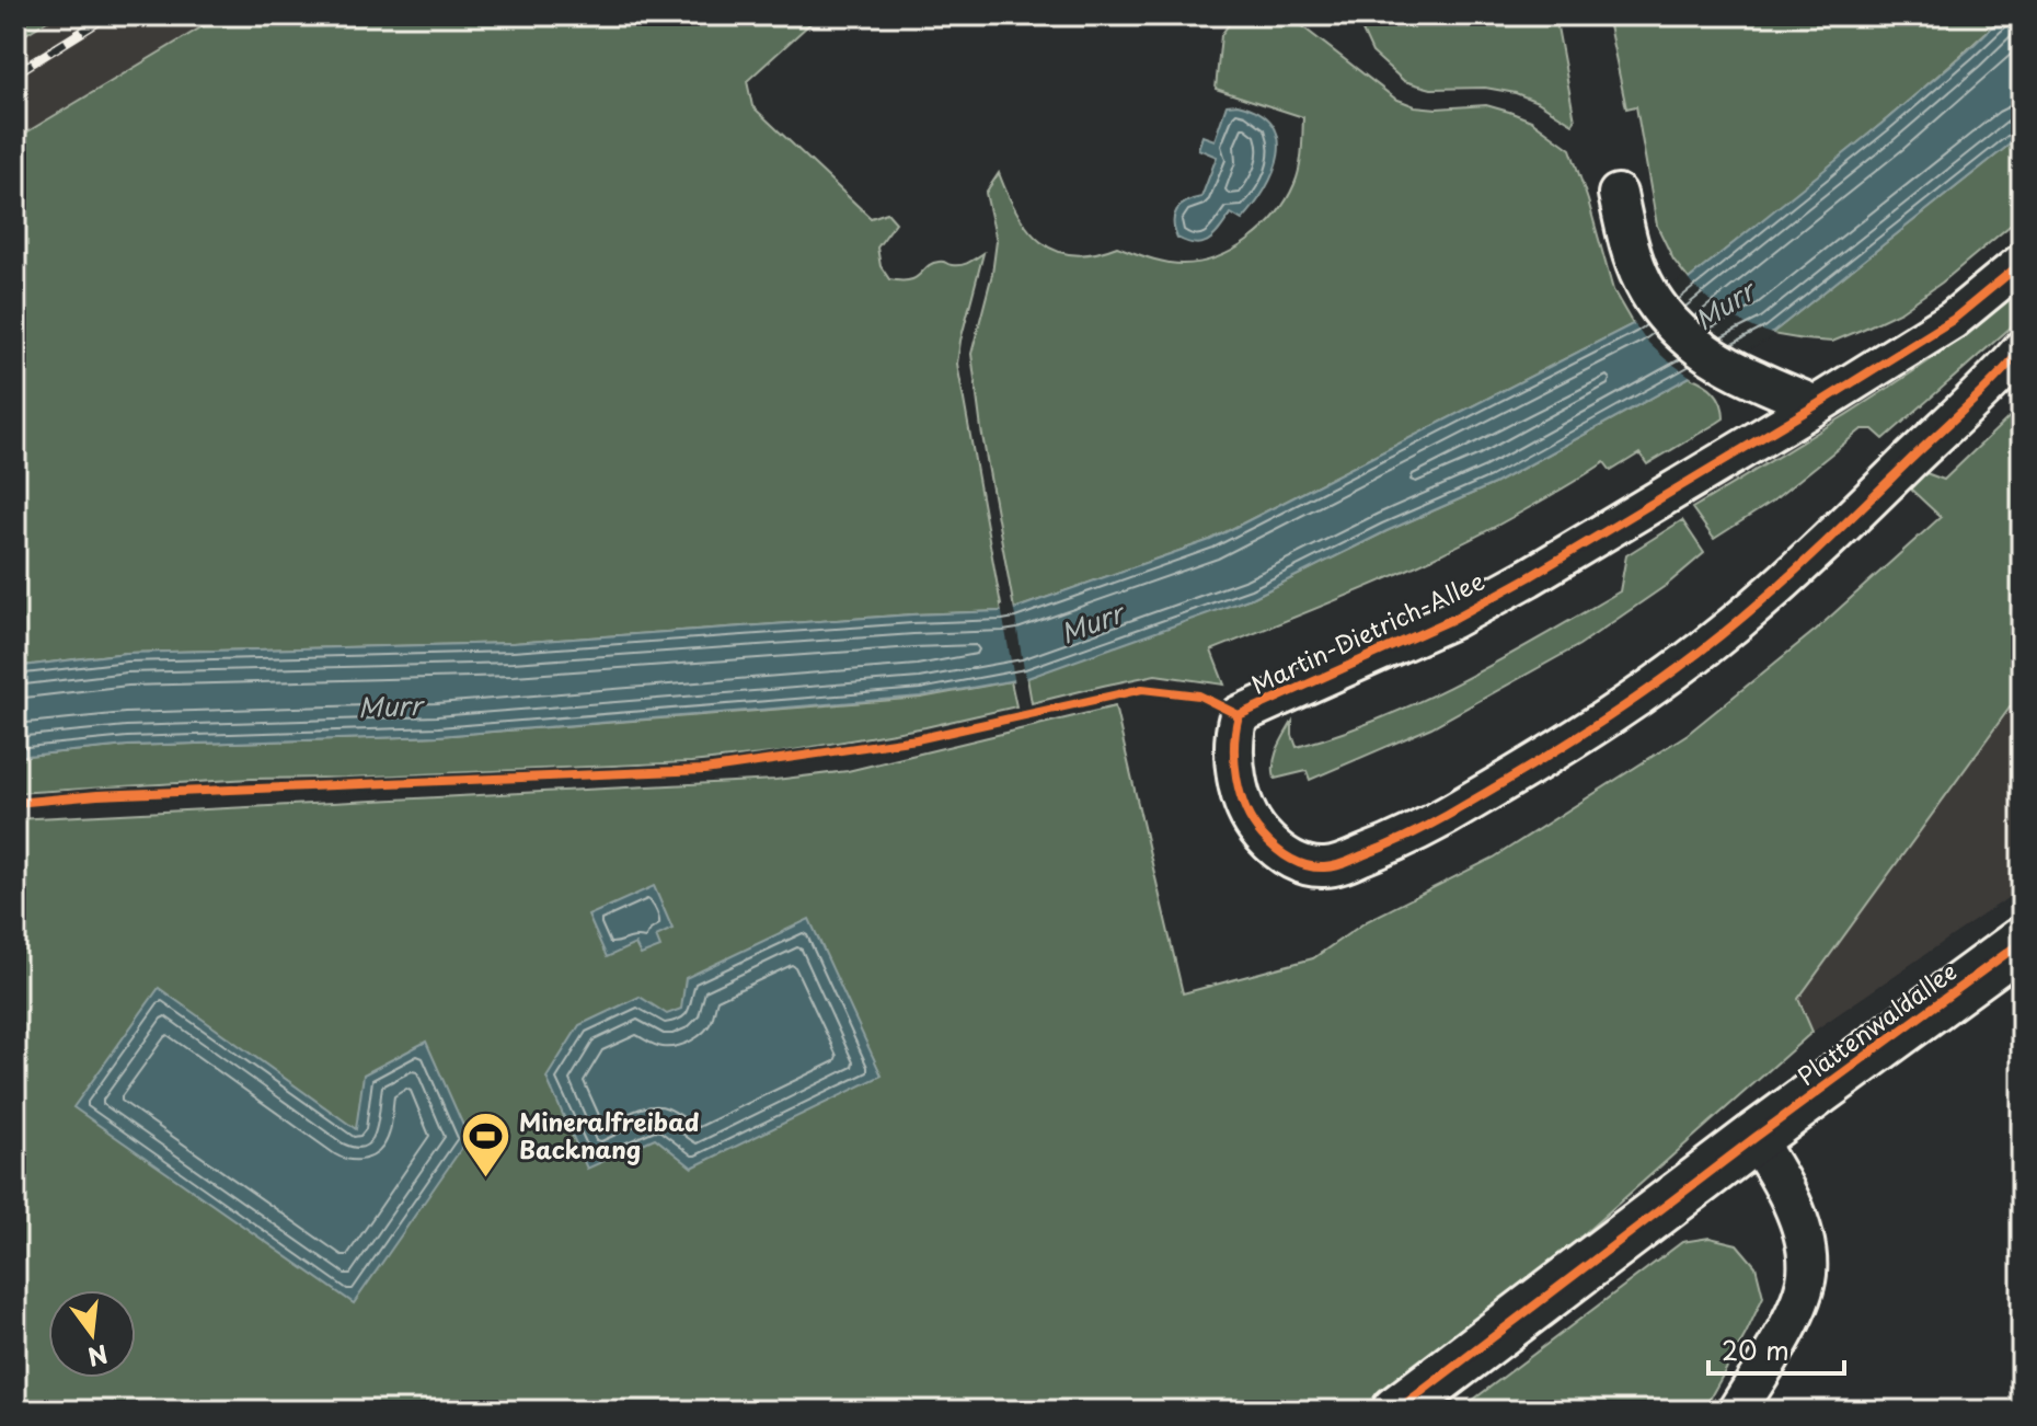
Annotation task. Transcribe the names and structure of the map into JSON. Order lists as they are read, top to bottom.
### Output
{
  "streets": {
    "street": ["Martin-Dietrich-Allee", "Plattenwaldallee"]
  },
  "water": ["Murr"],
  "places": {
    "sports": ["Mineralfreibad Backnang"]
  },
  "scale_bar": "20 m",
  "north": "bottom"
}
